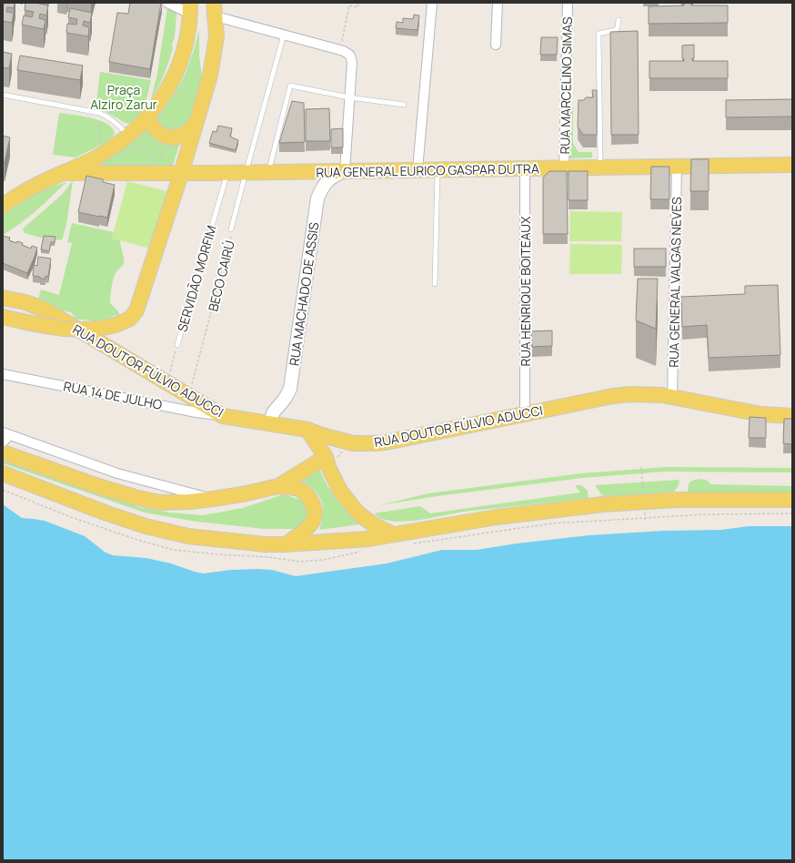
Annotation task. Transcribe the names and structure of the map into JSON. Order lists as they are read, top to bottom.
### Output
{
  "streets": {
    "main road": ["RUA GENERAL EURICO GASPAR DUTRA", "RUA DOUTOR FÚLVIO ADUCCI"],
    "street": [
      "RUA MARCELINO SIMAS",
      "RUA GENERAL VALGAS NEVES",
      "RUA HENRIQUE BOITEAUX",
      "RUA MACHADO DE ASSIS",
      "RUA 14 DE JULHO"
    ],
    "lane": ["BECO CAIRÚ", "SERVIDÃO MORFIM"]
  },
  "crossings": [
    ["RUA MARCELINO SIMAS", "RUA GENERAL EURICO GASPAR DUTRA"],
    ["RUA GENERAL EURICO GASPAR DUTRA", "BECO CAIRÚ"],
    ["RUA GENERAL EURICO GASPAR DUTRA", "SERVIDÃO MORFIM"],
    ["RUA GENERAL EURICO GASPAR DUTRA", "RUA GENERAL VALGAS NEVES"],
    ["RUA GENERAL EURICO GASPAR DUTRA", "RUA HENRIQUE BOITEAUX"],
    ["RUA GENERAL EURICO GASPAR DUTRA", "RUA MACHADO DE ASSIS"],
    ["SERVIDÃO MORFIM", "RUA DOUTOR FÚLVIO ADUCCI"],
    ["RUA GENERAL VALGAS NEVES", "RUA DOUTOR FÚLVIO ADUCCI"],
    ["RUA HENRIQUE BOITEAUX", "RUA DOUTOR FÚLVIO ADUCCI"],
    ["RUA MACHADO DE ASSIS", "RUA DOUTOR FÚLVIO ADUCCI"],
    ["RUA DOUTOR FÚLVIO ADUCCI", "RUA 14 DE JULHO"]
  ],
  "parks": ["Praça Alziro Zarur"]
}
